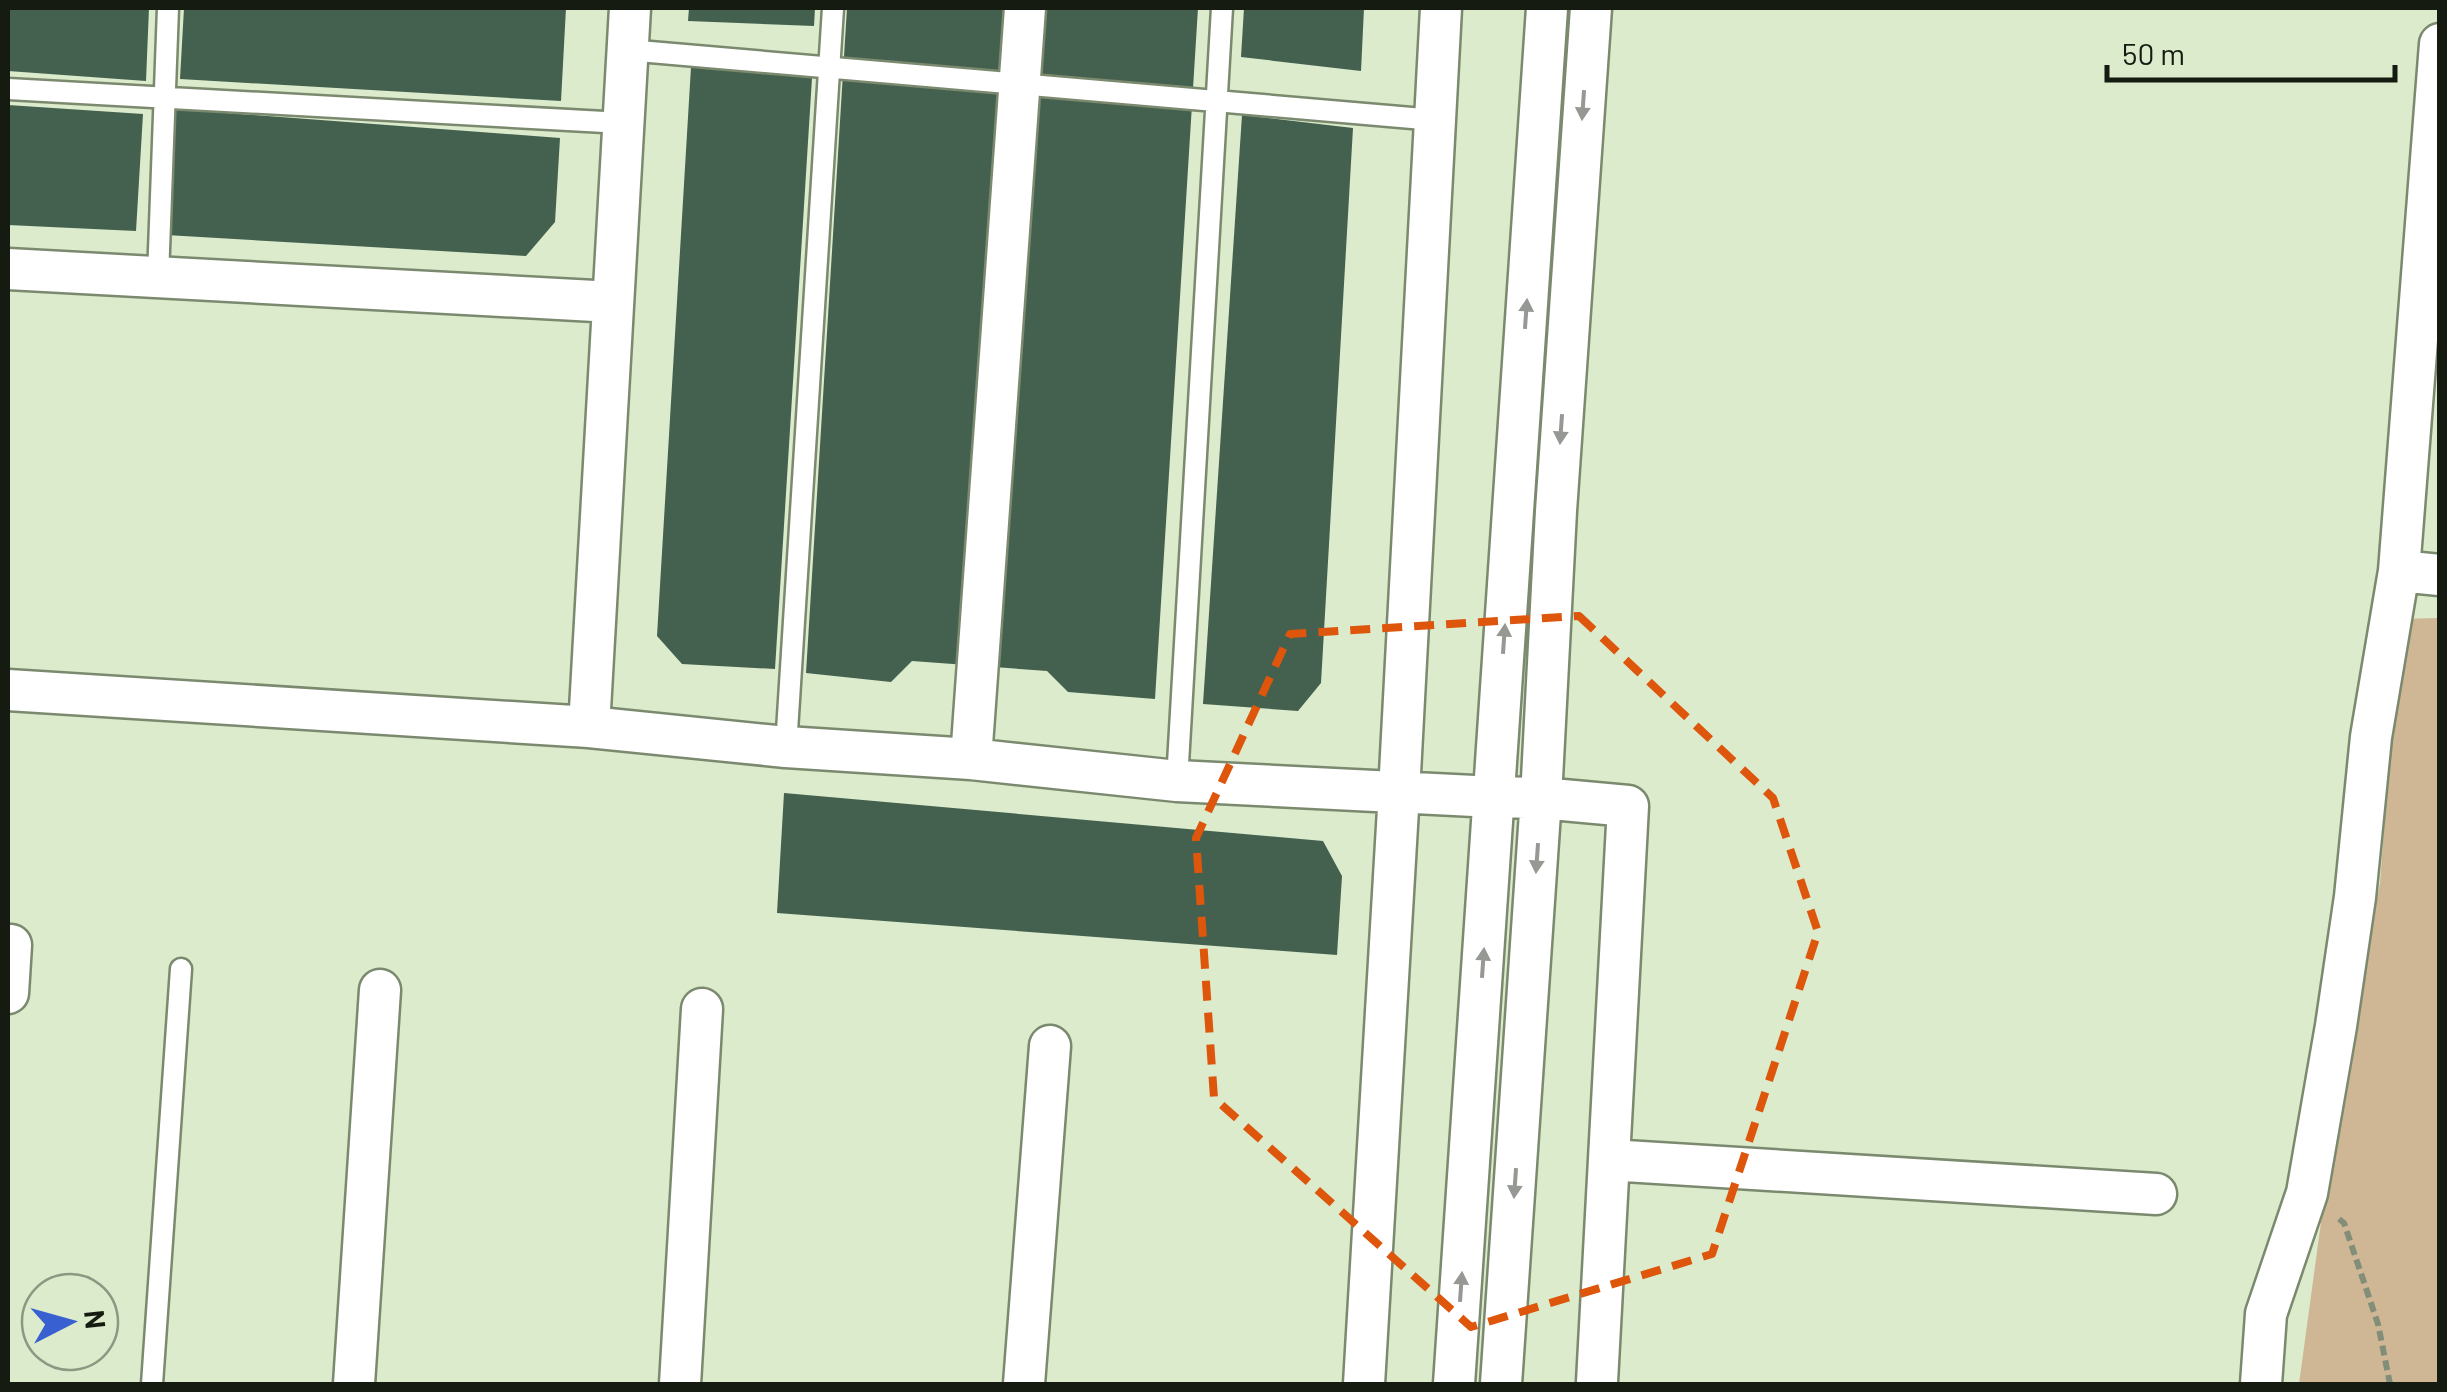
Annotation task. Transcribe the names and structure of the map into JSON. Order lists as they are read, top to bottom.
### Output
{
  "scale_bar": "50 m",
  "north": "right"
}
